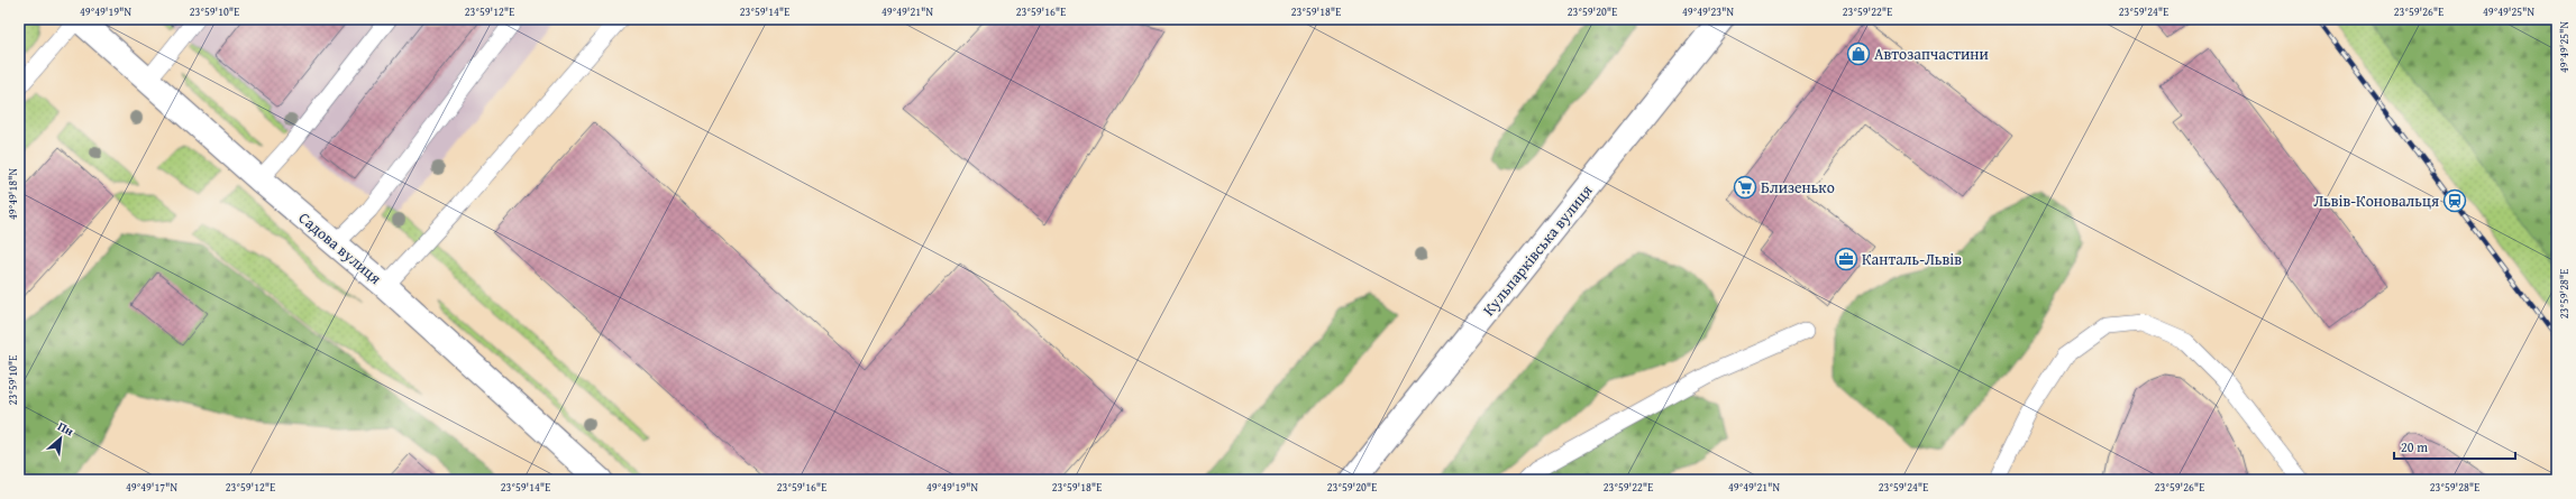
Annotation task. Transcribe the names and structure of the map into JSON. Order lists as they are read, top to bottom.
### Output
{
  "streets": {
    "street": ["Садова вулиця", "Кульпарківська вулиця"]
  },
  "places": {
    "shop": ["Автозапчастини"],
    "supermarket": ["Близенько"],
    "station": ["Львів-Коновальця"],
    "office": ["Канталь-Львів"]
  },
  "scale_bar": "20 m",
  "north": "top right",
  "coordinates": [
    "49°49'19\"N",
    "23°59'10\"E",
    "23°59'12\"E",
    "23°59'14\"E",
    "49°49'21\"N",
    "23°59'16\"E",
    "23°59'18\"E",
    "23°59'20\"E",
    "49°49'23\"N",
    "23°59'22\"E",
    "23°59'24\"E",
    "23°59'26\"E",
    "49°49'25\"N",
    "49°49'18\"N",
    "23°59'28\"E",
    "49°49'17\"N"
  ]
}
